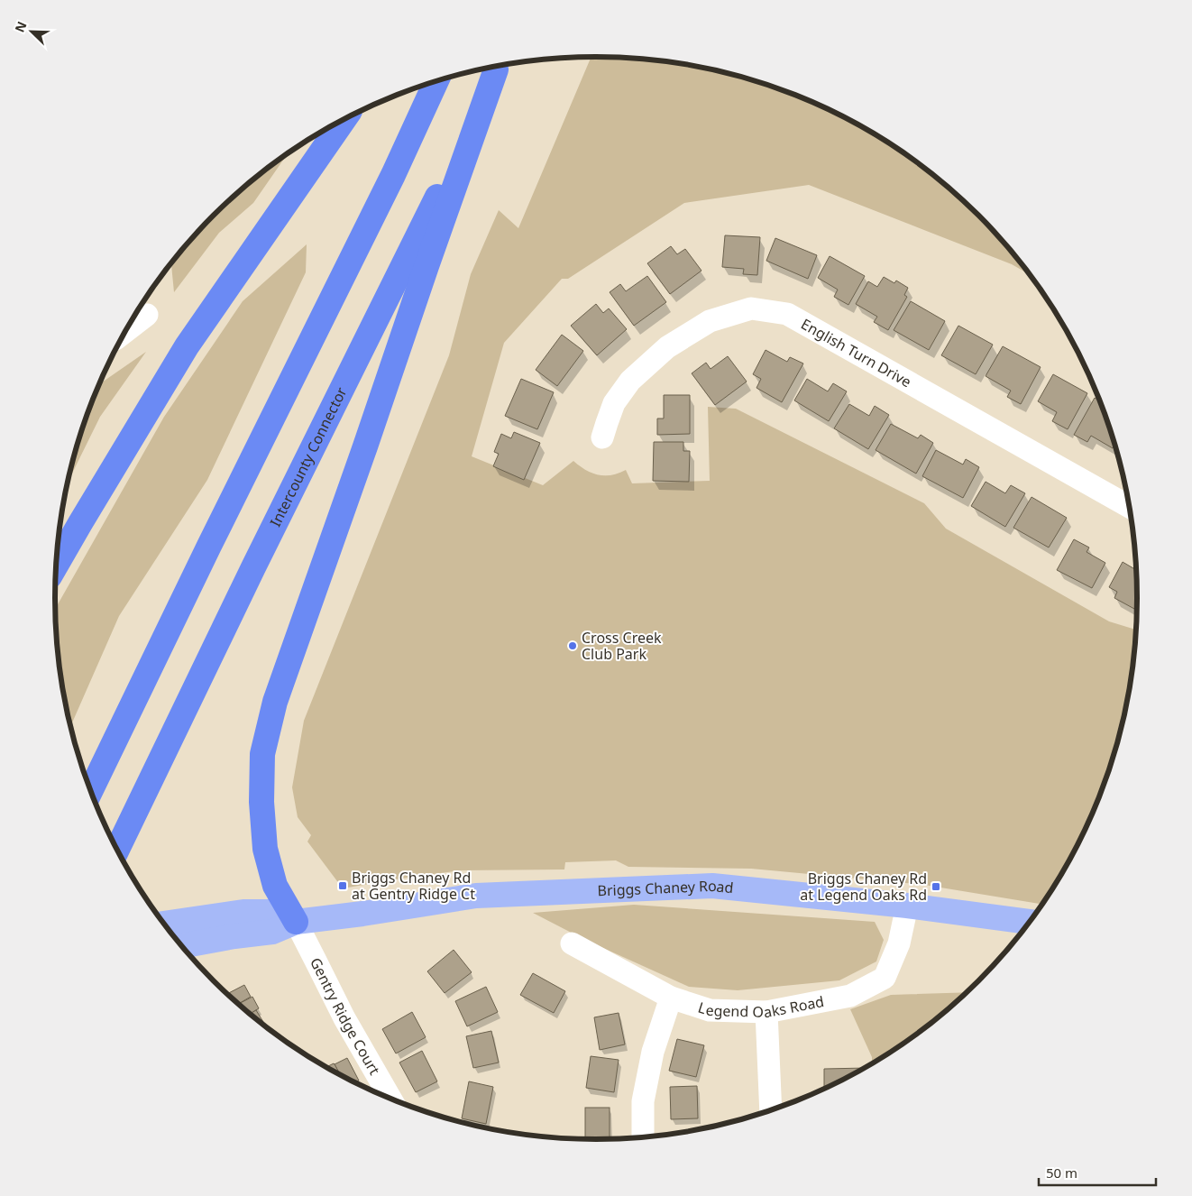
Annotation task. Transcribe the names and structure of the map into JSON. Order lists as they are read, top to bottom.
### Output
{
  "streets": {
    "highway": ["Intercounty Connector"],
    "main road": ["Briggs Chaney Road"],
    "street": ["English Turn Drive", "Legend Oaks Road", "Gentry Ridge Court"]
  },
  "crossings": [
    ["Briggs Chaney Road", "Legend Oaks Road"],
    ["Briggs Chaney Road", "Gentry Ridge Court"]
  ],
  "places": {
    "other": ["Cross Creek Club Park"],
    "transit": ["Briggs Chaney Rd at Gentry Ridge Ct", "Briggs Chaney Rd at Legend Oaks Rd"]
  },
  "scale_bar": "50 m",
  "north": "top left"
}
